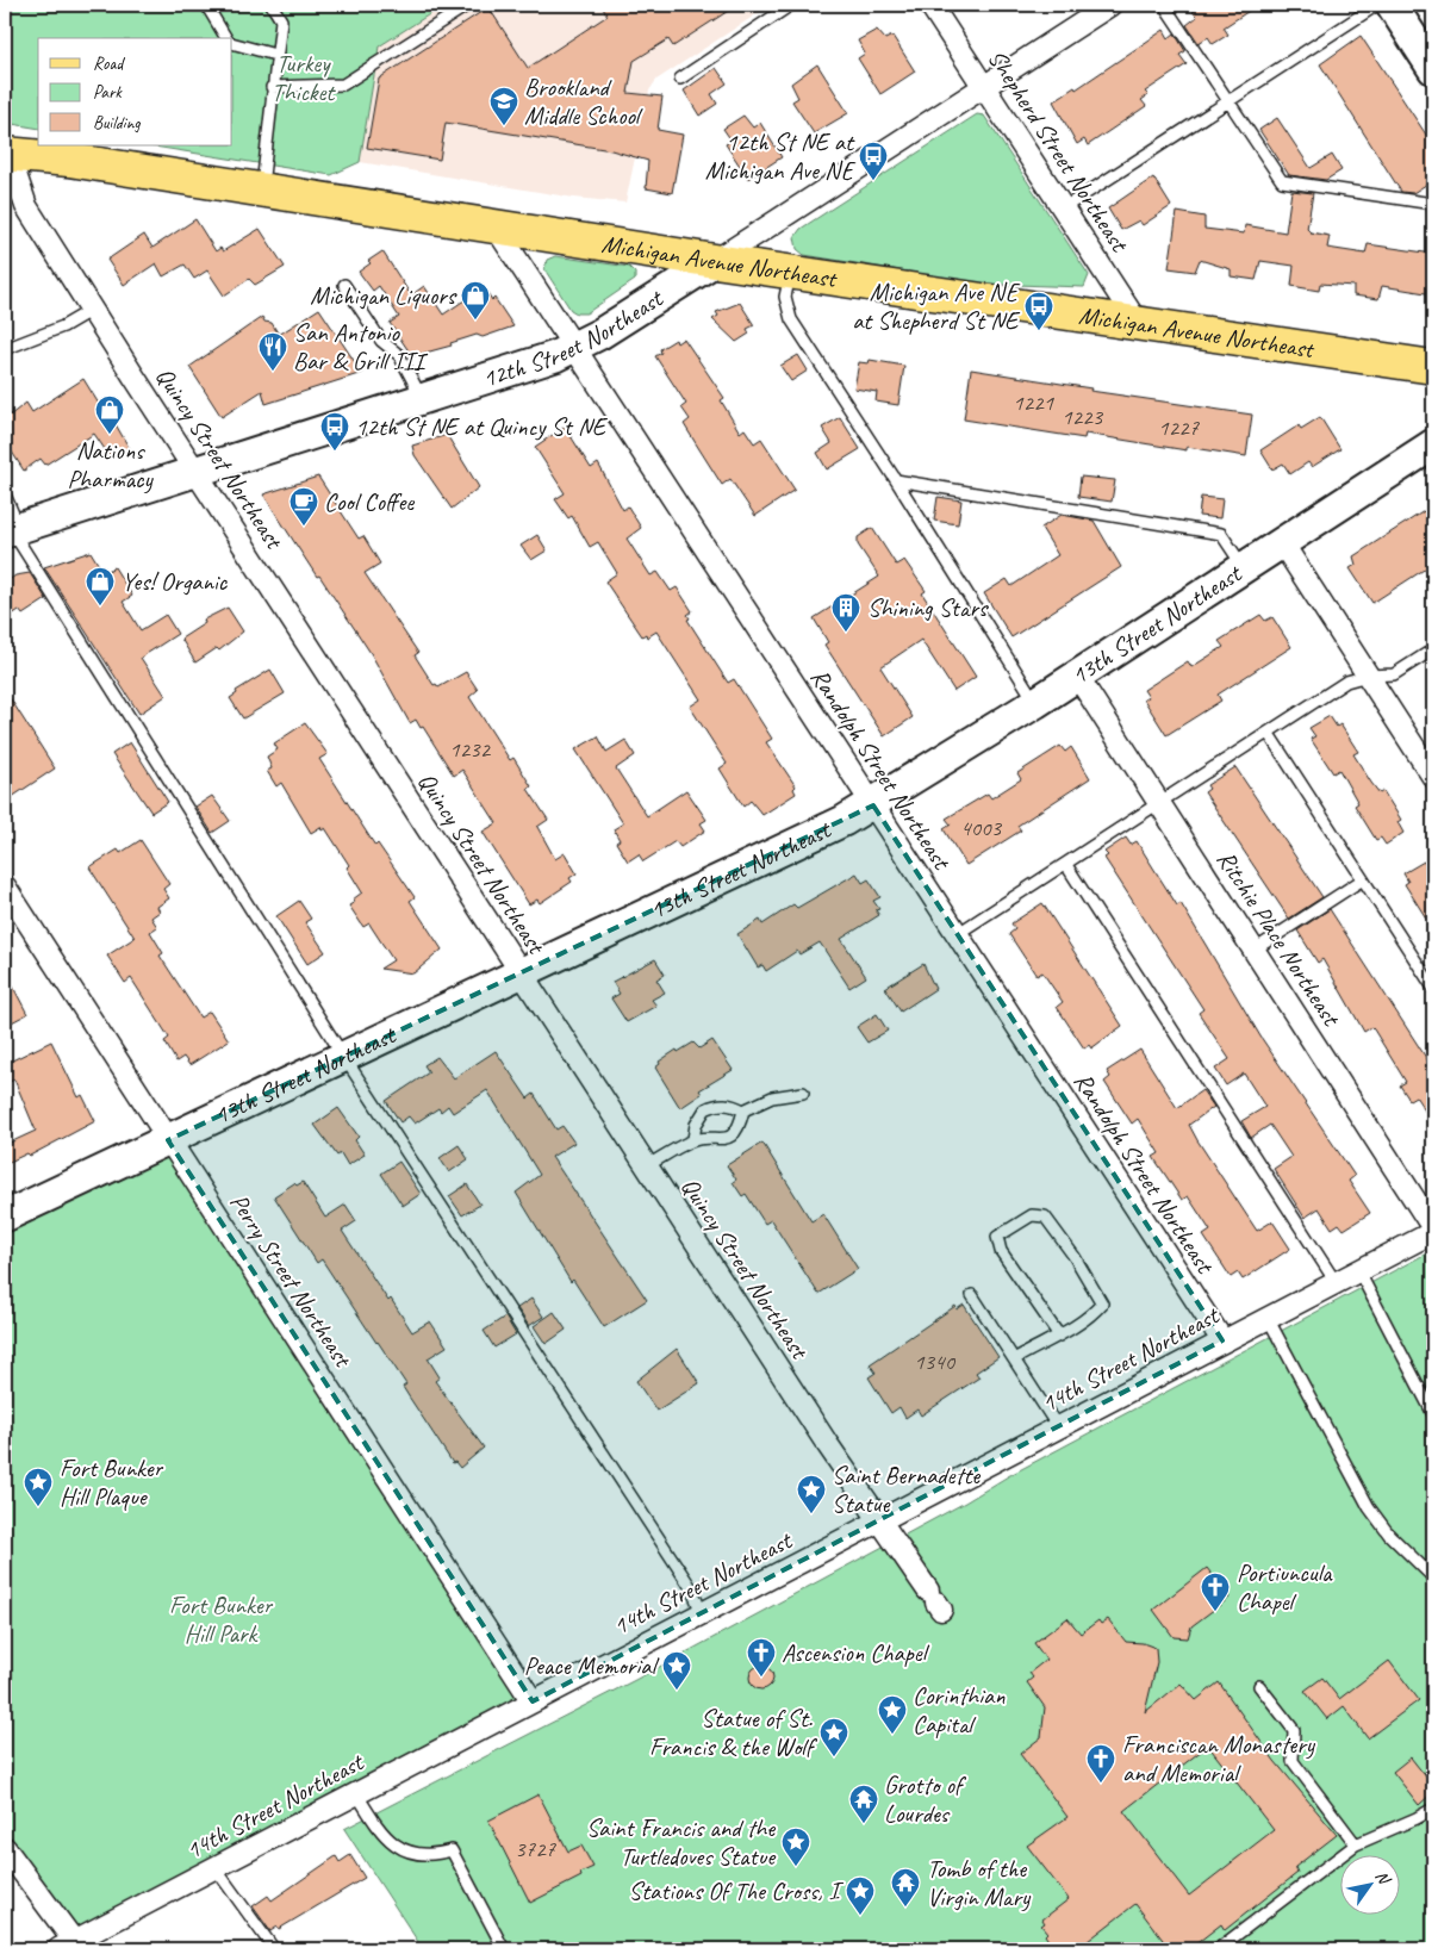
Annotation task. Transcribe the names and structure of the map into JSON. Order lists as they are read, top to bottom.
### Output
{
  "streets": {
    "main road": ["Michigan Avenue Northeast"],
    "street": [
      "Shepherd Street Northeast",
      "12th Street Northeast",
      "Quincy Street Northeast",
      "13th Street Northeast",
      "Randolph Street Northeast",
      "Ritchie Place Northeast",
      "Perry Street Northeast",
      "14th Street Northeast"
    ]
  },
  "crossings": [
    ["Shepherd Street Northeast", "Michigan Avenue Northeast"],
    ["Shepherd Street Northeast", "12th Street Northeast"],
    ["Michigan Avenue Northeast", "12th Street Northeast"],
    ["Michigan Avenue Northeast", "Quincy Street Northeast"],
    ["Michigan Avenue Northeast", "Randolph Street Northeast"],
    ["12th Street Northeast", "Quincy Street Northeast"],
    ["12th Street Northeast", "Randolph Street Northeast"],
    ["Quincy Street Northeast", "13th Street Northeast"],
    ["Quincy Street Northeast", "14th Street Northeast"],
    ["13th Street Northeast", "Randolph Street Northeast"],
    ["13th Street Northeast", "Ritchie Place Northeast"],
    ["13th Street Northeast", "Perry Street Northeast"],
    ["Randolph Street Northeast", "14th Street Northeast"],
    ["Ritchie Place Northeast", "14th Street Northeast"],
    ["Perry Street Northeast", "14th Street Northeast"]
  ],
  "parks": ["Turkey Thicket", "Fort Bunker Hill Park"],
  "places": {
    "school or university": ["Brookland Middle School"],
    "bus stop": ["12th St NE at Michigan Ave NE", "Michigan Ave NE at Shepherd St NE", "12th St NE at Quincy St NE"],
    "shop": ["Michigan Liquors", "Nations Pharmacy", "Yes! Organic"],
    "restaurant": ["San Antonio Bar & Grill III"],
    "cafe": ["Cool Coffee"],
    "building": ["Shining Stars"],
    "place": [
      "Fort Bunker Hill Plaque",
      "Saint Bernadette Statue",
      "Peace Memorial",
      "Corinthian Capital",
      "Statue of St. Francis & the Wolf",
      "Saint Francis and the Turtledoves Statue",
      "Stations Of The Cross, I"
    ],
    "church": ["Portiuncula Chapel", "Ascension Chapel", "Franciscan Monastery and Memorial"],
    "temple": ["Grotto of Lourdes", "Tomb of the Virgin Mary"]
  },
  "house_numbers": [
    "1221",
    "1223",
    "1227",
    "1232",
    "4003",
    "1340",
    "3727"
  ],
  "legend": ["Road", "Park", "Building"],
  "north": "top right"
}
